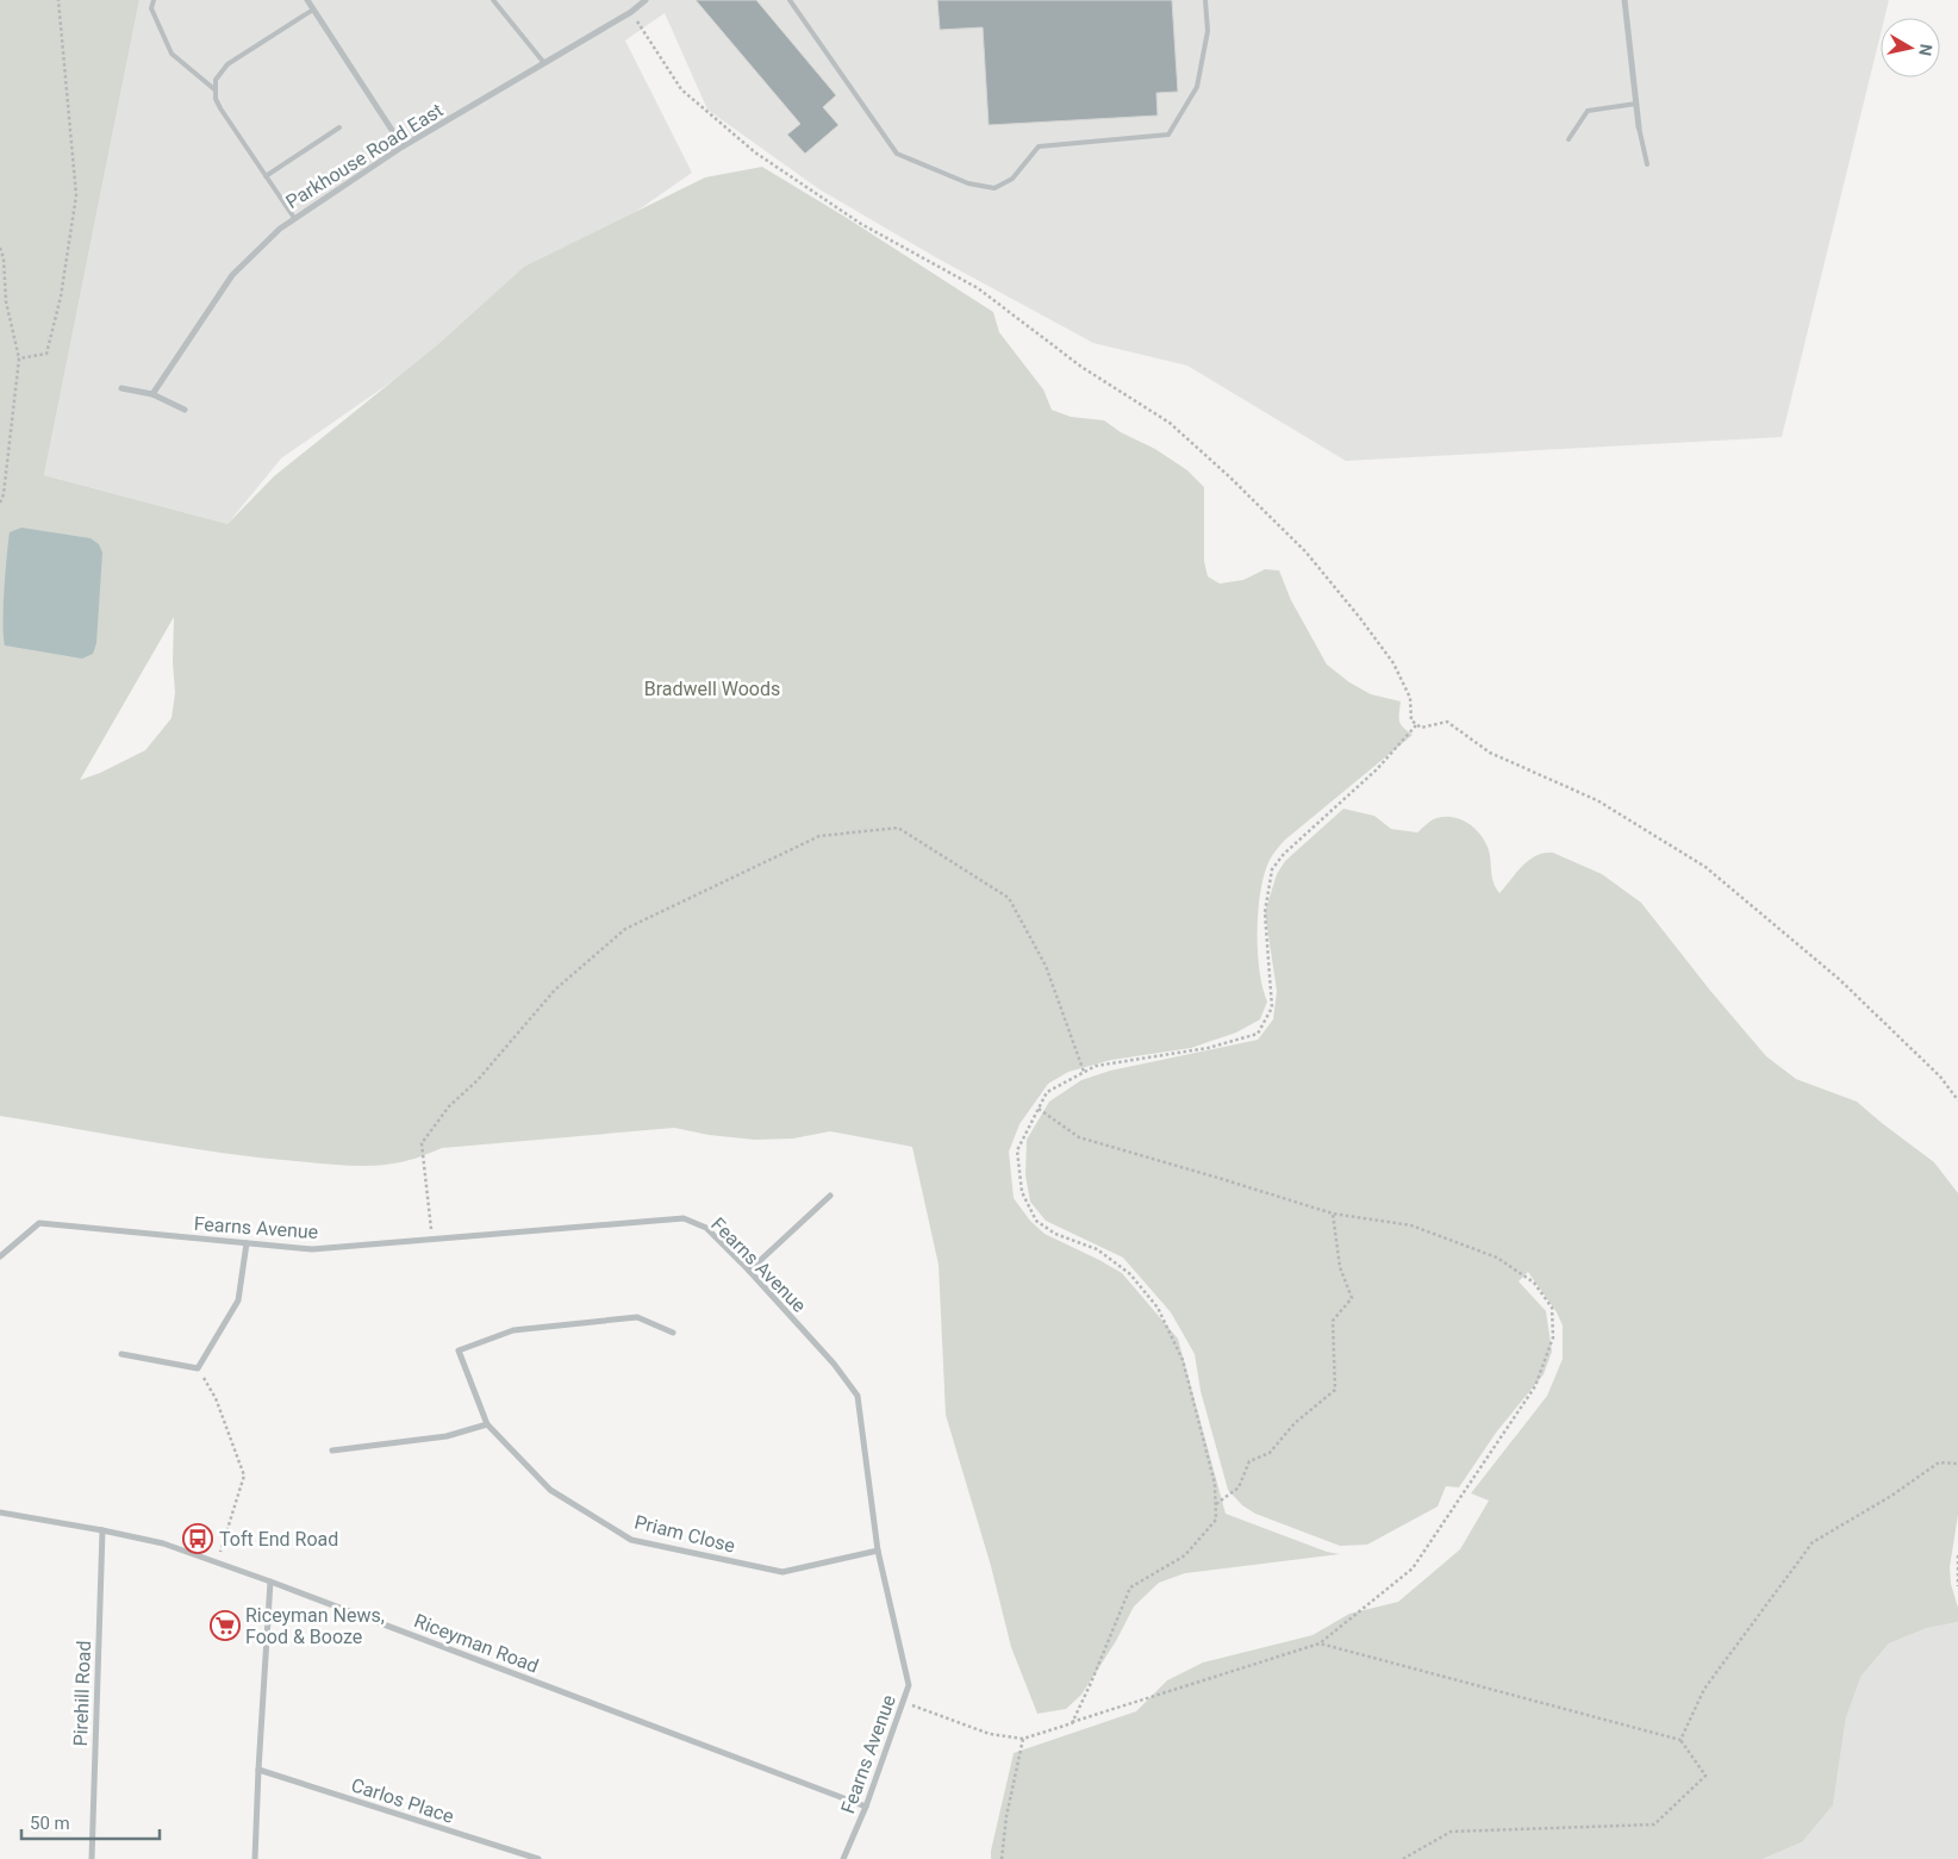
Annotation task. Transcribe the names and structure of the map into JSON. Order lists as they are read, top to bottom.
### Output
{
  "streets": {
    "street": [
      "Parkhouse Road East",
      "Fearns Avenue",
      "Priam Close",
      "Riceyman Road",
      "Pirehill Road",
      "Carlos Place"
    ]
  },
  "crossings": [
    ["Fearns Avenue", "Priam Close"],
    ["Fearns Avenue", "Riceyman Road"],
    ["Riceyman Road", "Pirehill Road"]
  ],
  "parks": ["Bradwell Woods"],
  "places": {
    "bus stop": ["Toft End Road"],
    "supermarket": ["Riceyman News, Food & Booze"]
  },
  "scale_bar": "50 m",
  "north": "right"
}
